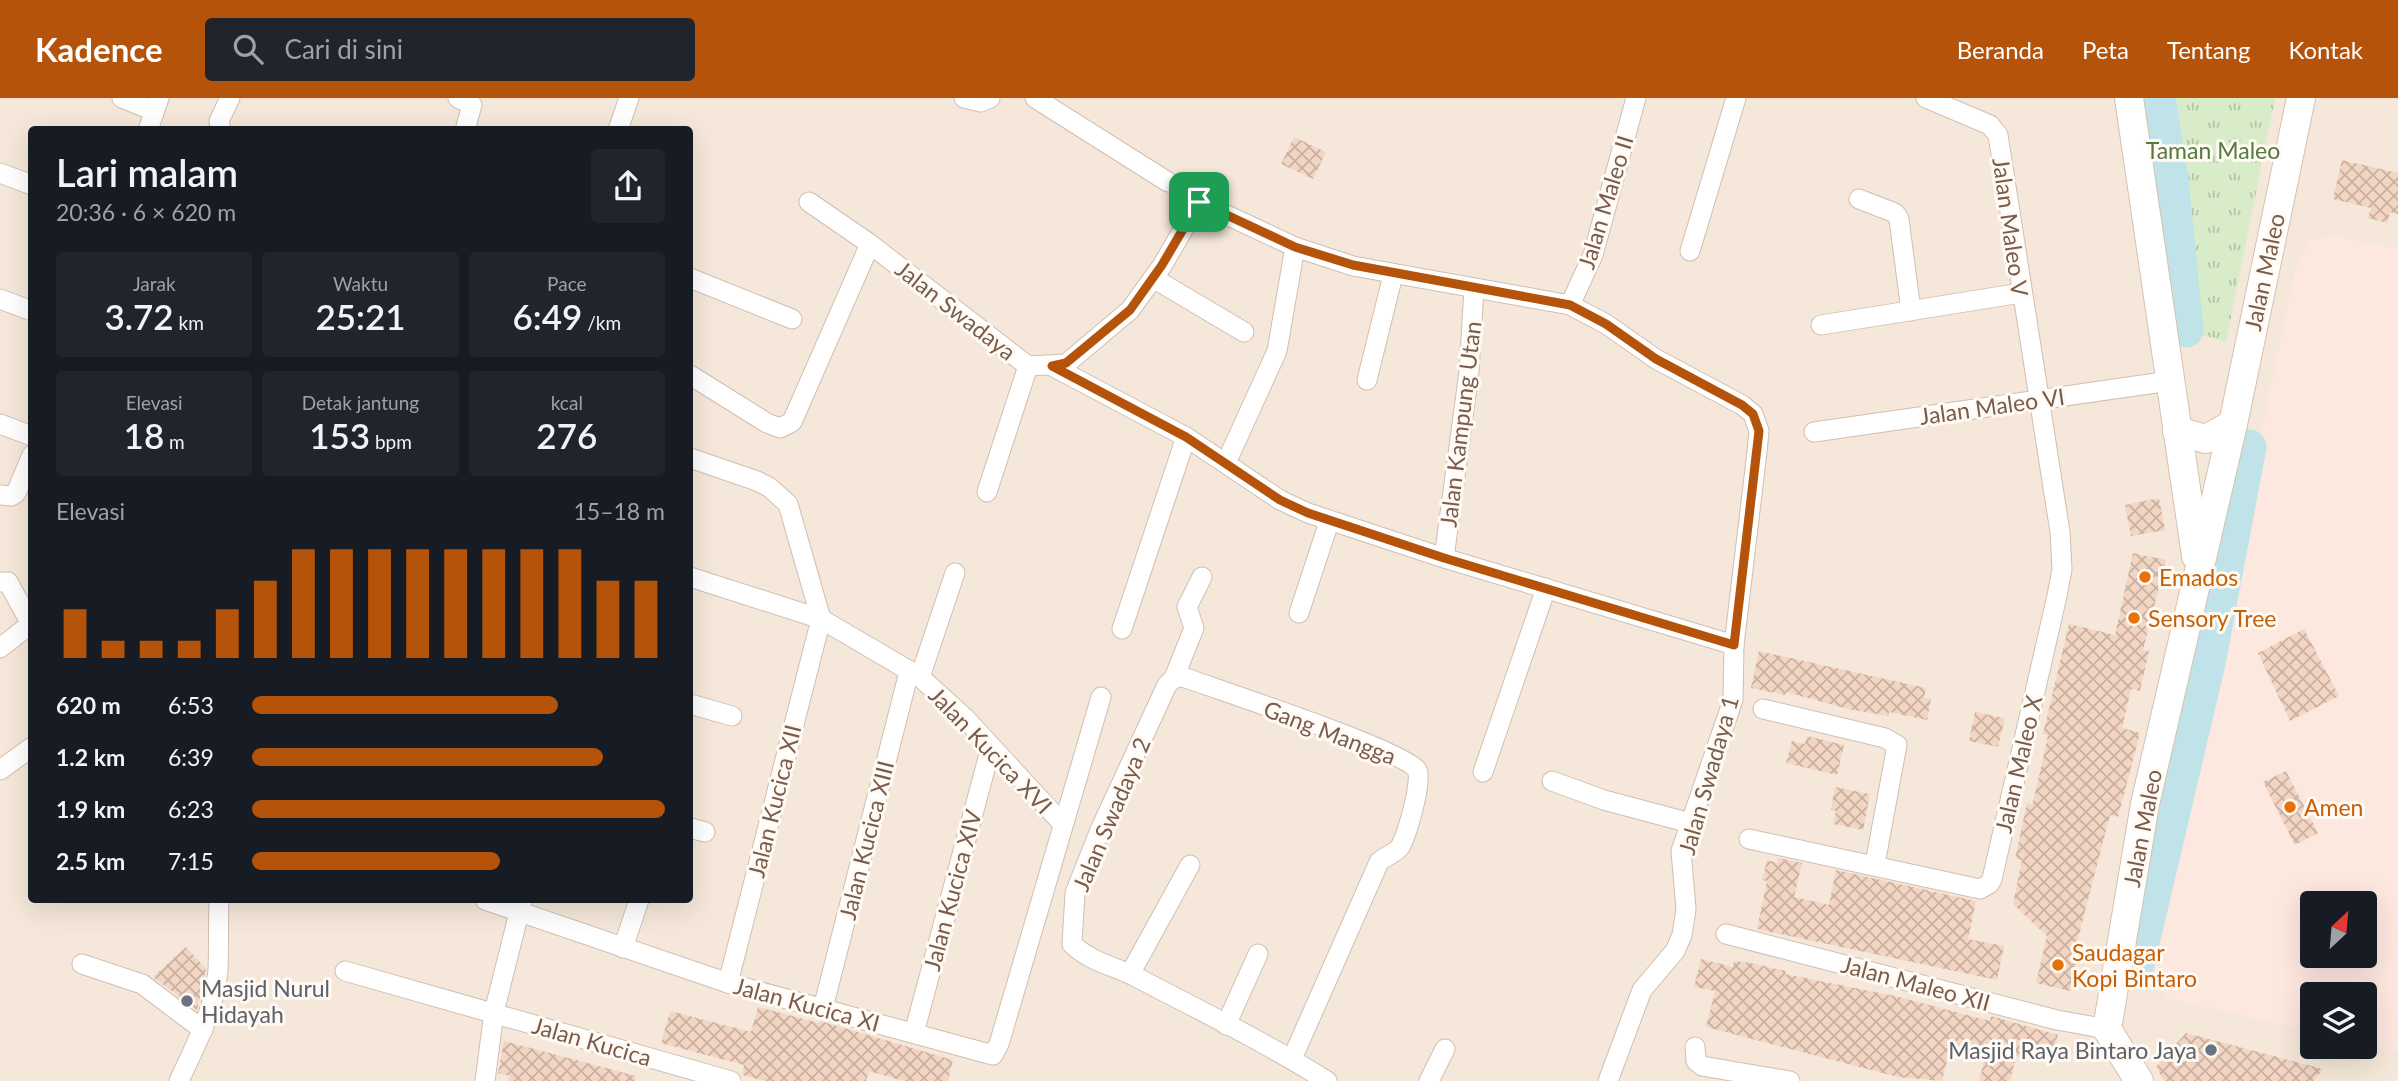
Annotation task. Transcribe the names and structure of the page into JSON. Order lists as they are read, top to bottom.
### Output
{
  "streets": {
    "street": [
      "Jalan Maleo II",
      "Jalan Maleo V",
      "Jalan Maleo",
      "Jalan Swadaya",
      "Jalan Maleo VI",
      "Jalan Kampung Utan",
      "Gang Mangga",
      "Jalan Kucica XVI",
      "Jalan Maleo X",
      "Jalan Swadaya 1",
      "Jalan Kucica XII",
      "Jalan Swadaya 2",
      "Jalan Kucica XIII",
      "Jalan Kucica XIV",
      "Jalan Maleo XII",
      "Jalan Kucica XI",
      "Jalan Kucica"
    ]
  },
  "crossings": [
    ["Jalan Maleo II", "Jalan Swadaya"],
    ["Jalan Maleo V", "Jalan Maleo VI"],
    ["Jalan Maleo V", "Jalan Maleo X"],
    ["Jalan Maleo", "Jalan Maleo VI"],
    ["Jalan Maleo", "Jalan Maleo XII"],
    ["Jalan Swadaya", "Jalan Kampung Utan"],
    ["Jalan Swadaya", "Jalan Swadaya 1"],
    ["Jalan Maleo VI", "Jalan Maleo X"],
    ["Gang Mangga", "Jalan Swadaya 2"],
    ["Jalan Kucica XVI", "Jalan Kucica XII"],
    ["Jalan Kucica XVI", "Jalan Kucica XIII"],
    ["Jalan Kucica XVI", "Jalan Kucica XIV"],
    ["Jalan Kucica XVI", "Jalan Kucica XI"],
    ["Jalan Kucica XII", "Jalan Kucica XI"],
    ["Jalan Kucica XIII", "Jalan Kucica XI"],
    ["Jalan Kucica XIV", "Jalan Kucica XI"]
  ],
  "parks": ["Taman Maleo"],
  "places": [
    "Emados",
    "Sensory Tree",
    "Amen",
    "Saudagar Kopi Bintaro",
    "Masjid Nurul Hidayah",
    "Masjid Raya Bintaro Jaya"
  ],
  "north": "top right",
  "page": {
    "header": "Kadence",
    "search": "Cari di sini",
    "nav": [
      "Beranda",
      "Peta",
      "Tentang",
      "Kontak"
    ],
    "heading": ["Lari malam", "20:36 · 6 × 620 m"],
    "stats": [
      ["Jarak", "3.72 km"],
      ["Waktu", "25:21"],
      ["Pace", "6:49 /km"],
      ["Elevasi", "18 m"],
      ["Detak jantung", "153 bpm"],
      ["kcal", "276"]
    ],
    "chart": ["Elevasi", "15–18 m"],
    "list": [
      {
        "name": "620 m",
        "note": "6:53"
      },
      {
        "name": "1.2 km",
        "note": "6:39"
      },
      {
        "name": "1.9 km",
        "note": "6:23"
      },
      {
        "name": "2.5 km",
        "note": "7:15"
      }
    ]
  }
}
